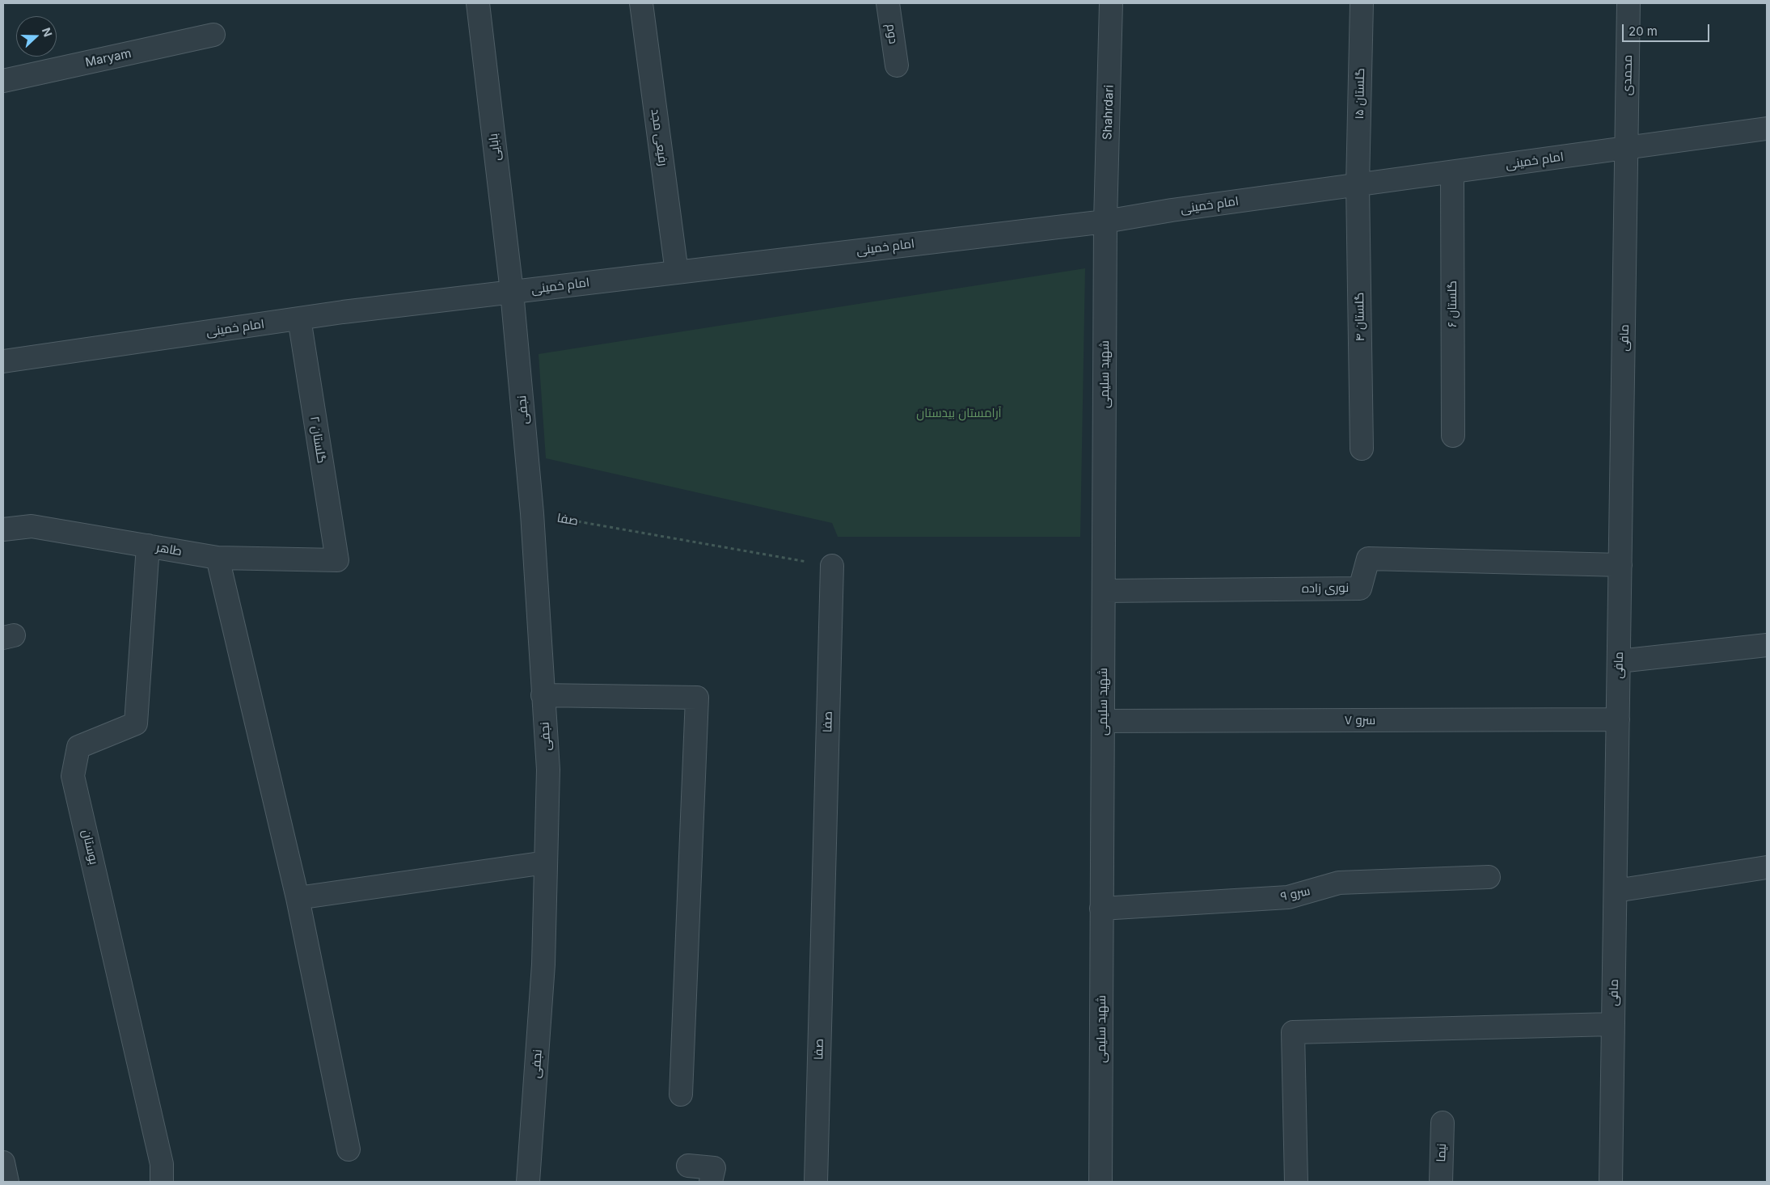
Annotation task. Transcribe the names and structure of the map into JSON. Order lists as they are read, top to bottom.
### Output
{
  "streets": {
    "street": [
      "دوم",
      "Maryam",
      "محمدی",
      "گلستان ۱۵",
      "Shahrdari",
      "رفیعی مجد",
      "بابایی",
      "امام خمینی",
      "گلستان ۶",
      "گلستان ۴",
      "مافی",
      "شهید سلیمی",
      "نجفی",
      "گلستان ۲",
      "صفا",
      "طاهر",
      "نوری زاده",
      "سرو ۷",
      "بوستان",
      "سرو ۹",
      "نیما"
    ]
  },
  "crossings": [
    ["محمدی", "امام خمینی"],
    ["محمدی", "مافی"],
    ["گلستان ۱۵", "امام خمینی"],
    ["گلستان ۱۵", "گلستان ۴"],
    ["Shahrdari", "امام خمینی"],
    ["Shahrdari", "شهید سلیمی"],
    ["رفیعی مجد", "امام خمینی"],
    ["بابایی", "امام خمینی"],
    ["بابایی", "نجفی"],
    ["امام خمینی", "گلستان ۶"],
    ["امام خمینی", "گلستان ۴"],
    ["امام خمینی", "مافی"],
    ["امام خمینی", "شهید سلیمی"],
    ["امام خمینی", "نجفی"],
    ["امام خمینی", "گلستان ۲"],
    ["مافی", "نوری زاده"],
    ["مافی", "سرو ۷"],
    ["شهید سلیمی", "نوری زاده"],
    ["شهید سلیمی", "سرو ۷"],
    ["شهید سلیمی", "سرو ۹"],
    ["نجفی", "صفا"],
    ["گلستان ۲", "طاهر"],
    ["طاهر", "بوستان"]
  ],
  "parks": ["آرامستان بیدستان"],
  "scale_bar": "20 m",
  "north": "right"
}
